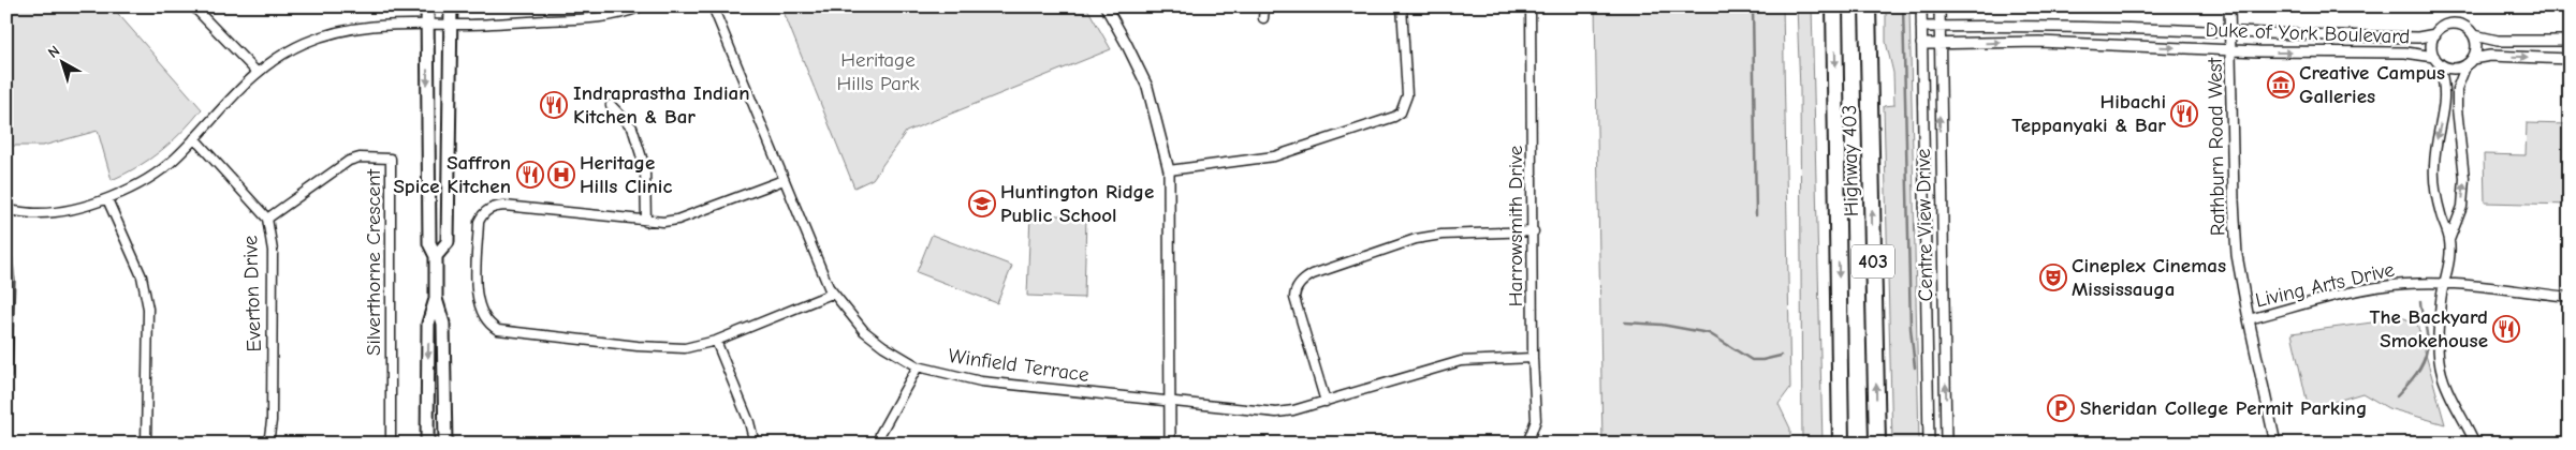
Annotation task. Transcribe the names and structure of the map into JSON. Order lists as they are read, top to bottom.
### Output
{
  "streets": {
    "highway": ["Highway 403", "403"],
    "street": [
      "Duke of York Boulevard",
      "Rathburn Road West",
      "Centre View Drive",
      "Harrowsmith Drive",
      "Silverthorne Crescent",
      "Living Arts Drive",
      "Everton Drive",
      "Winfield Terrace"
    ]
  },
  "crossings": [
    ["Duke of York Boulevard", "Rathburn Road West"],
    ["Duke of York Boulevard", "Centre View Drive"],
    ["Rathburn Road West", "Living Arts Drive"],
    ["Harrowsmith Drive", "Winfield Terrace"],
    ["Silverthorne Crescent", "Everton Drive"]
  ],
  "parks": ["Heritage Hills Park"],
  "places": {
    "museum": ["Creative Campus Galleries"],
    "restaurant": [
      "Indraprastha Indian Kitchen & Bar",
      "Hibachi Teppanyaki & Bar",
      "Saffron Spice Kitchen",
      "The Backyard Smokehouse"
    ],
    "hospital": ["Heritage Hills Clinic"],
    "school or university": ["Huntington Ridge Public School"],
    "theatre": ["Cineplex Cinemas Mississauga"],
    "parking": ["Sheridan College Permit Parking"]
  },
  "north": "top left"
}
